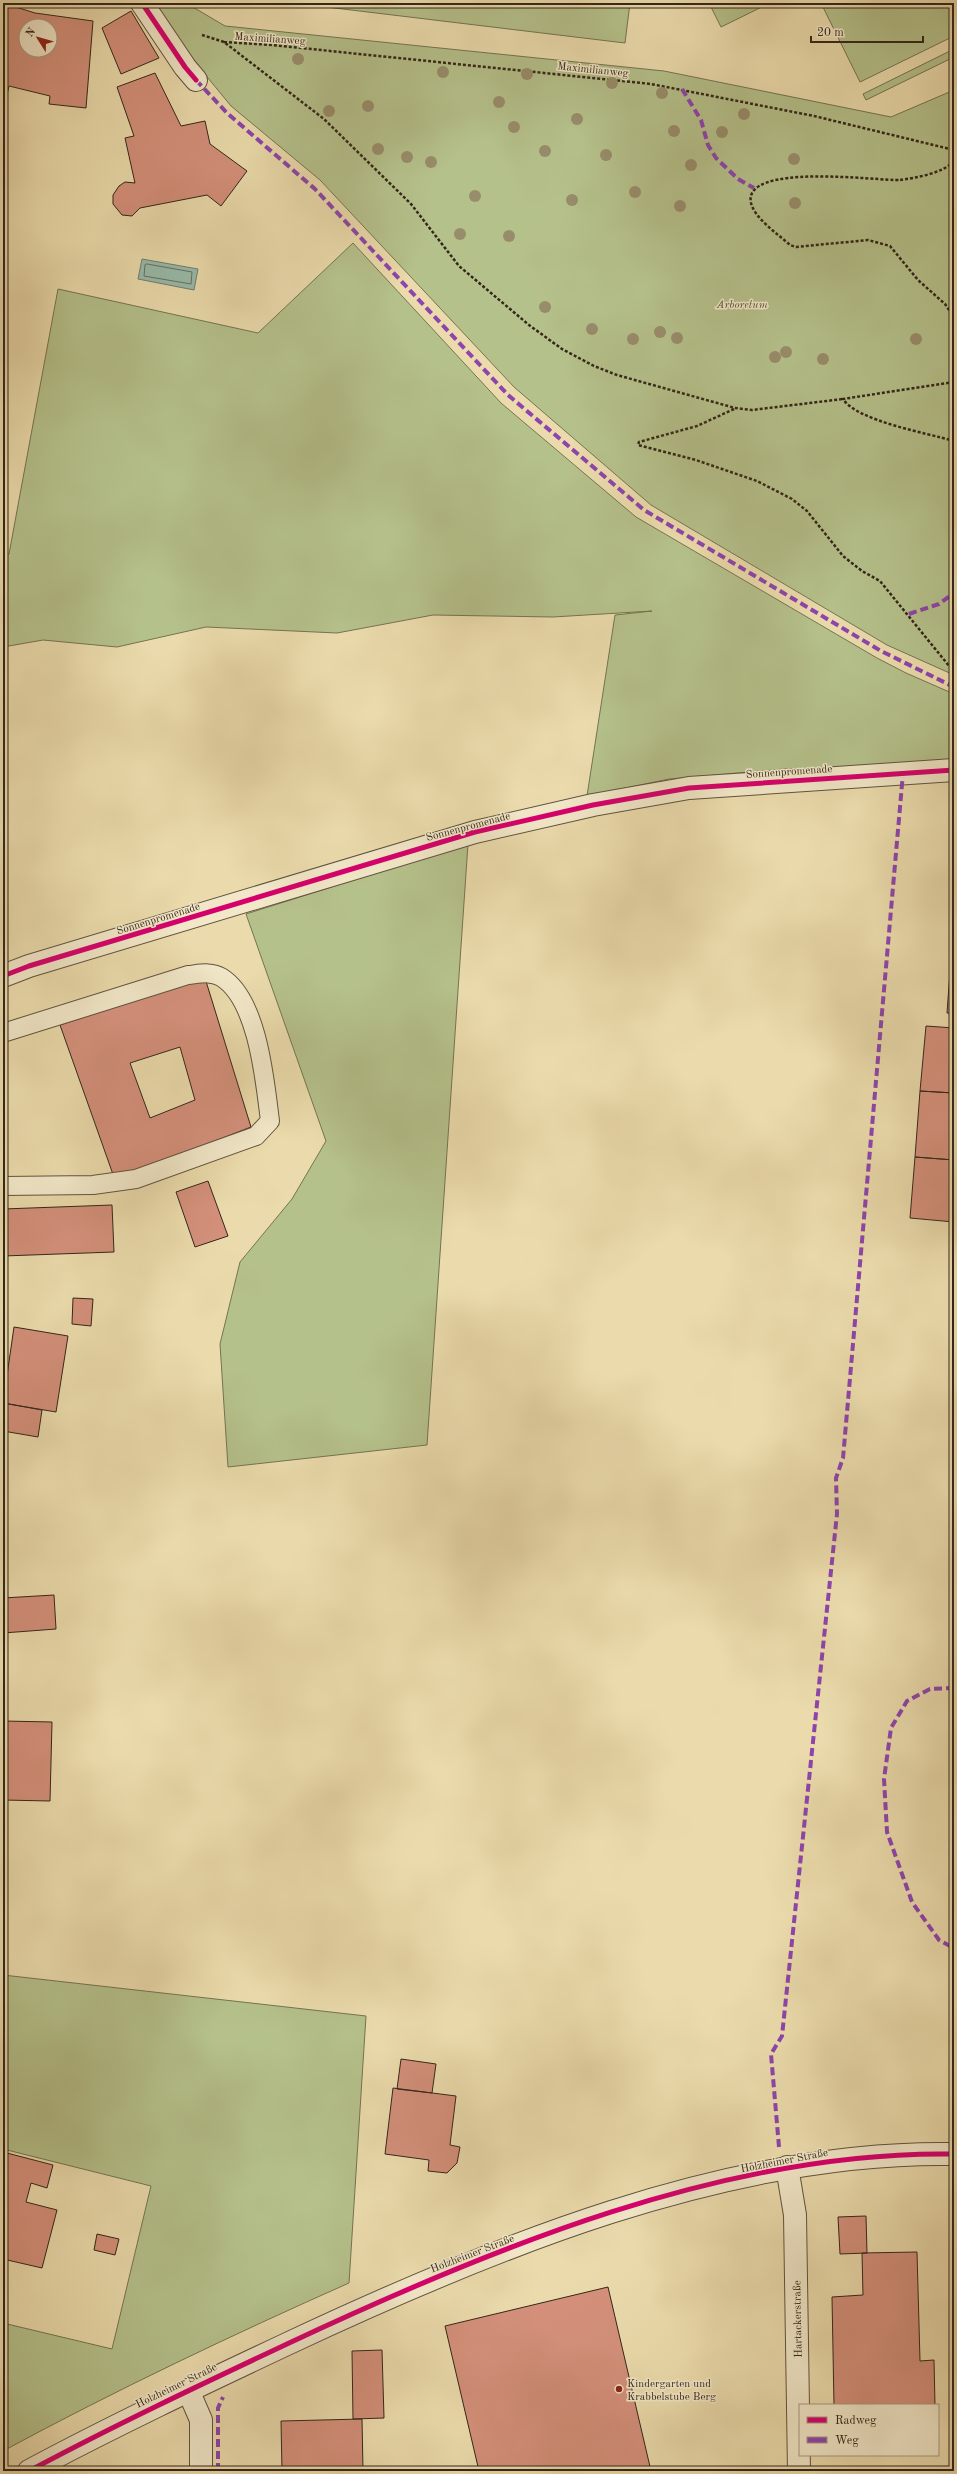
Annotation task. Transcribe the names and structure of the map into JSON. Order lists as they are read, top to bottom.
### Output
{
  "streets": {
    "street": ["Sonnenpromenade", "Holzheimer Straße", "Hartackerstraße"],
    "path": ["Maximilianweg"]
  },
  "crossings": [
    ["Holzheimer Straße", "Hartackerstraße"]
  ],
  "parks": ["Arboretum"],
  "places": ["Kindergarten und Krabbelstube Berg"],
  "legend": ["Radweg", "Weg"],
  "scale_bar": "20 m",
  "north": "top left"
}
